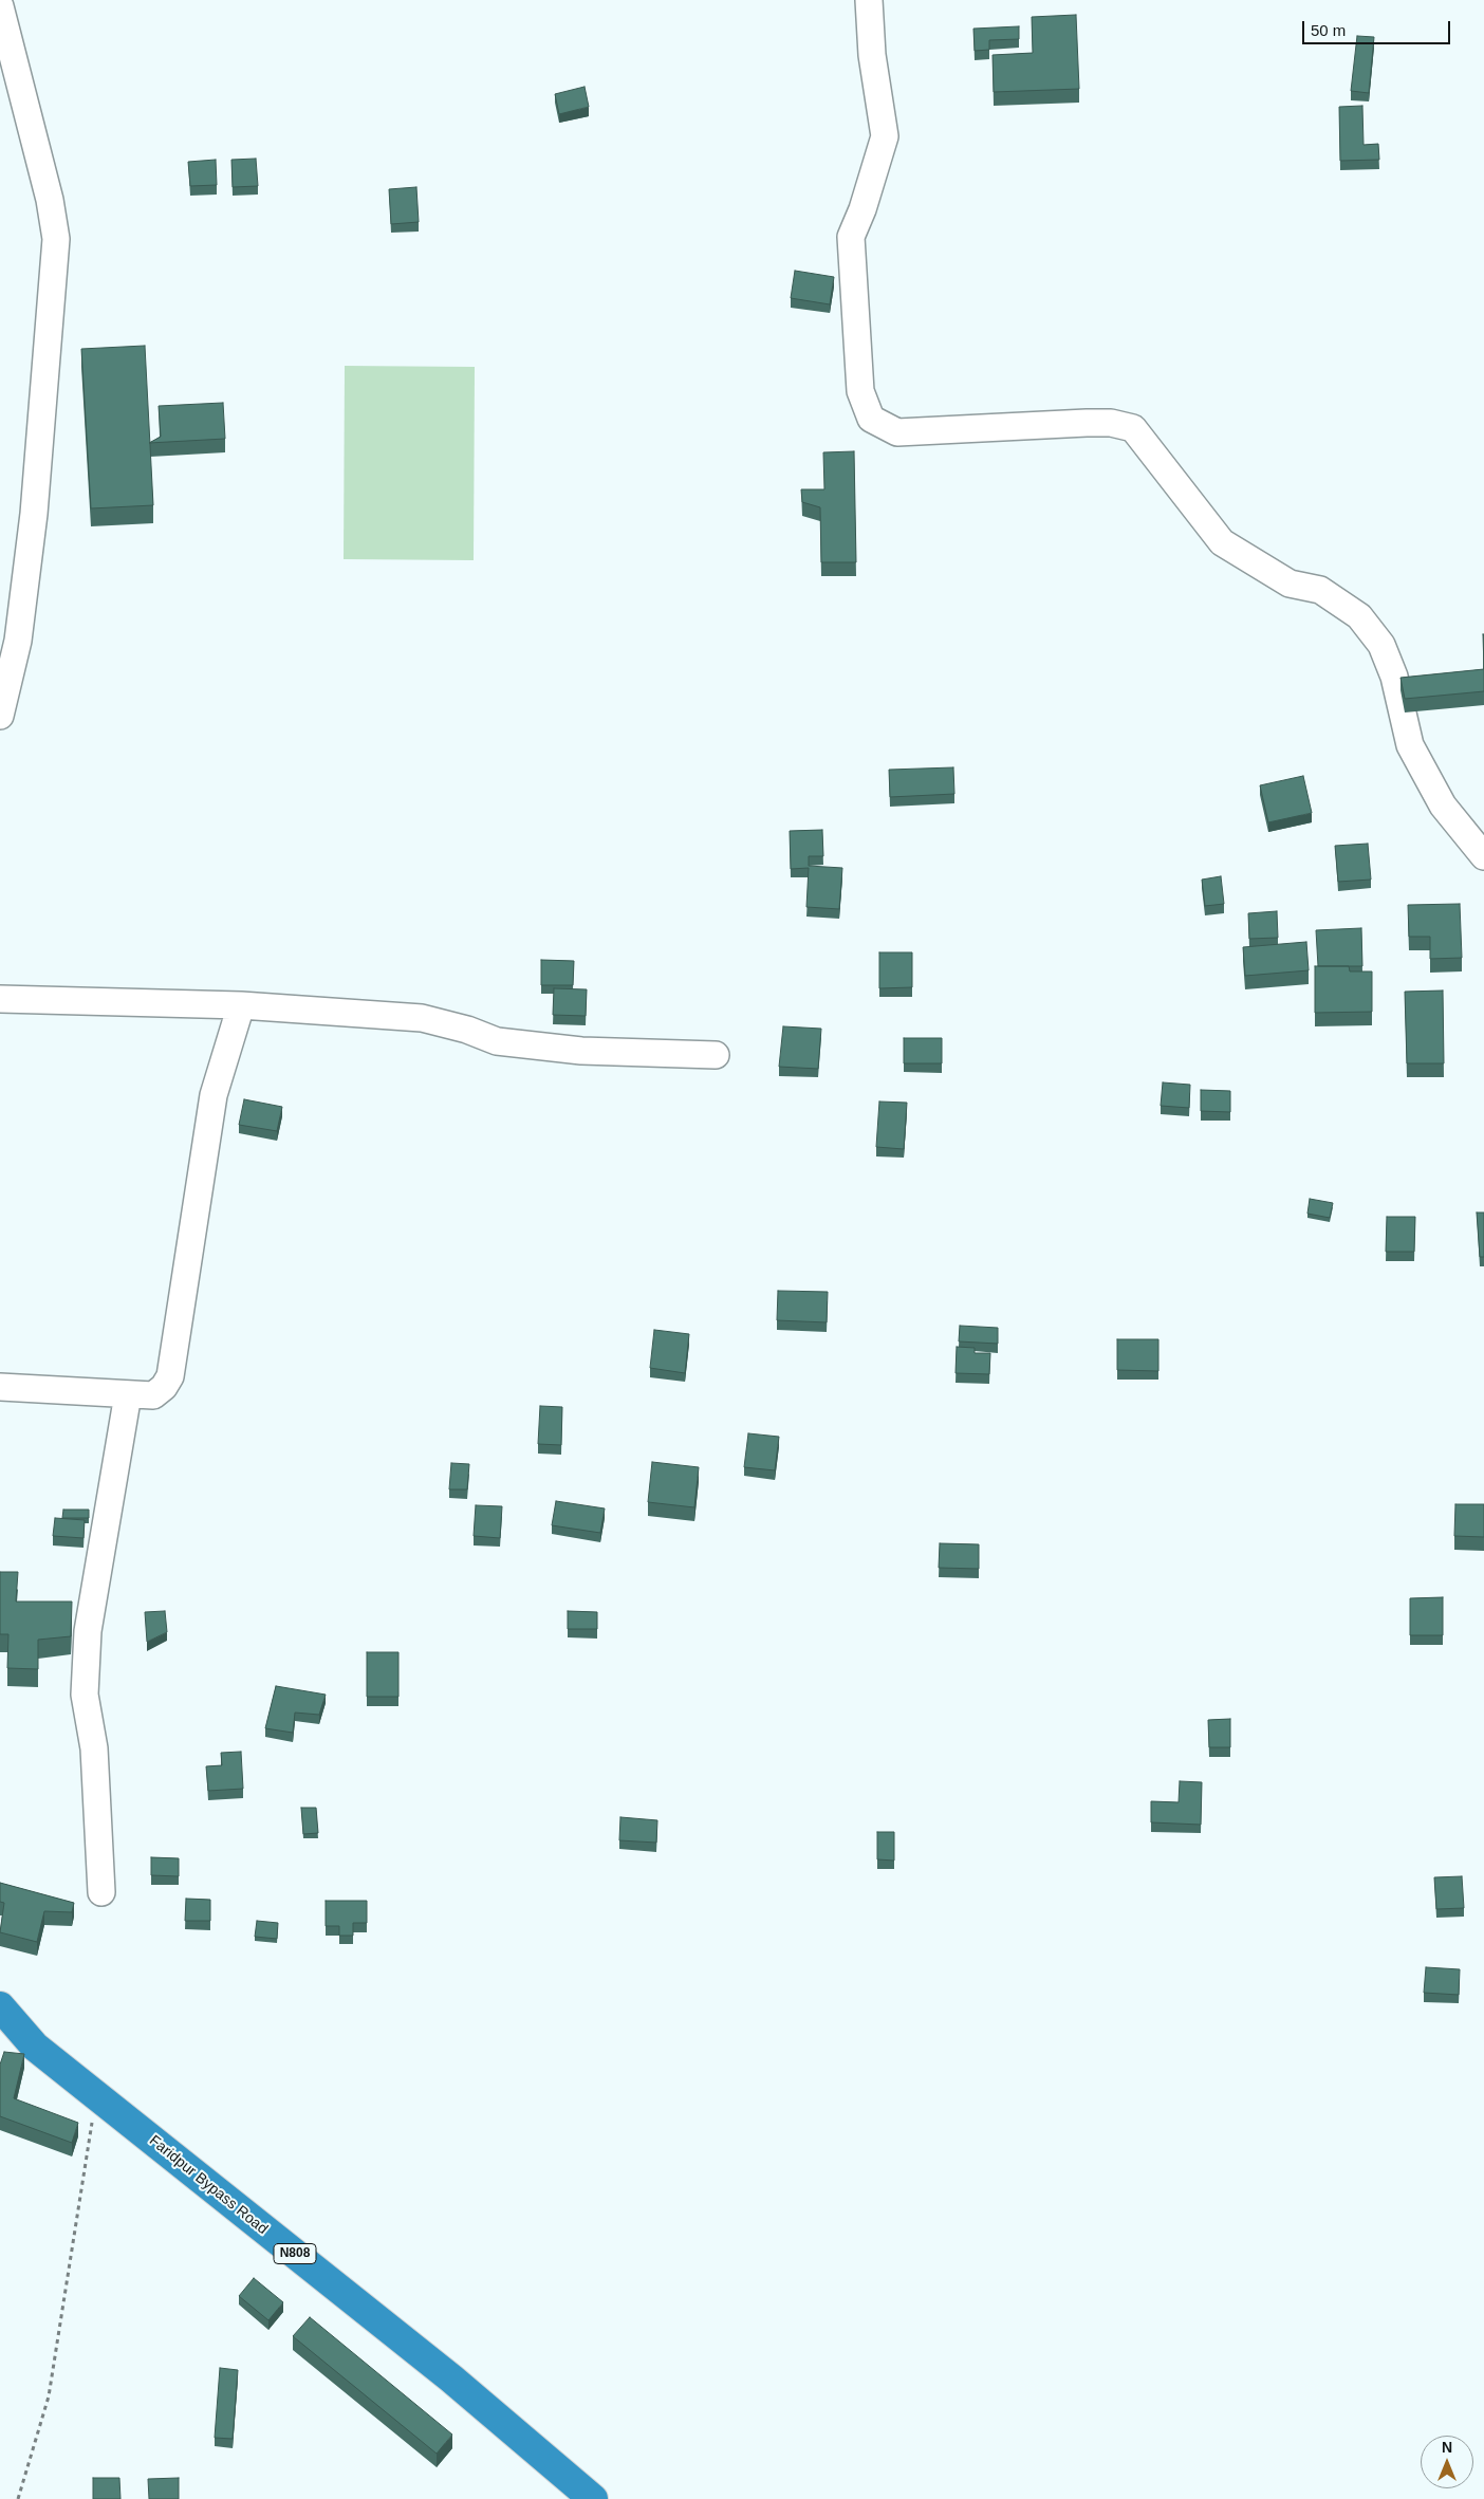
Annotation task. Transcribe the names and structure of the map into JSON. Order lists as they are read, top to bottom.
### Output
{
  "streets": {
    "highway": ["Faridpur Bypass Road", "N808"]
  },
  "scale_bar": "50 m",
  "north": "top"
}
